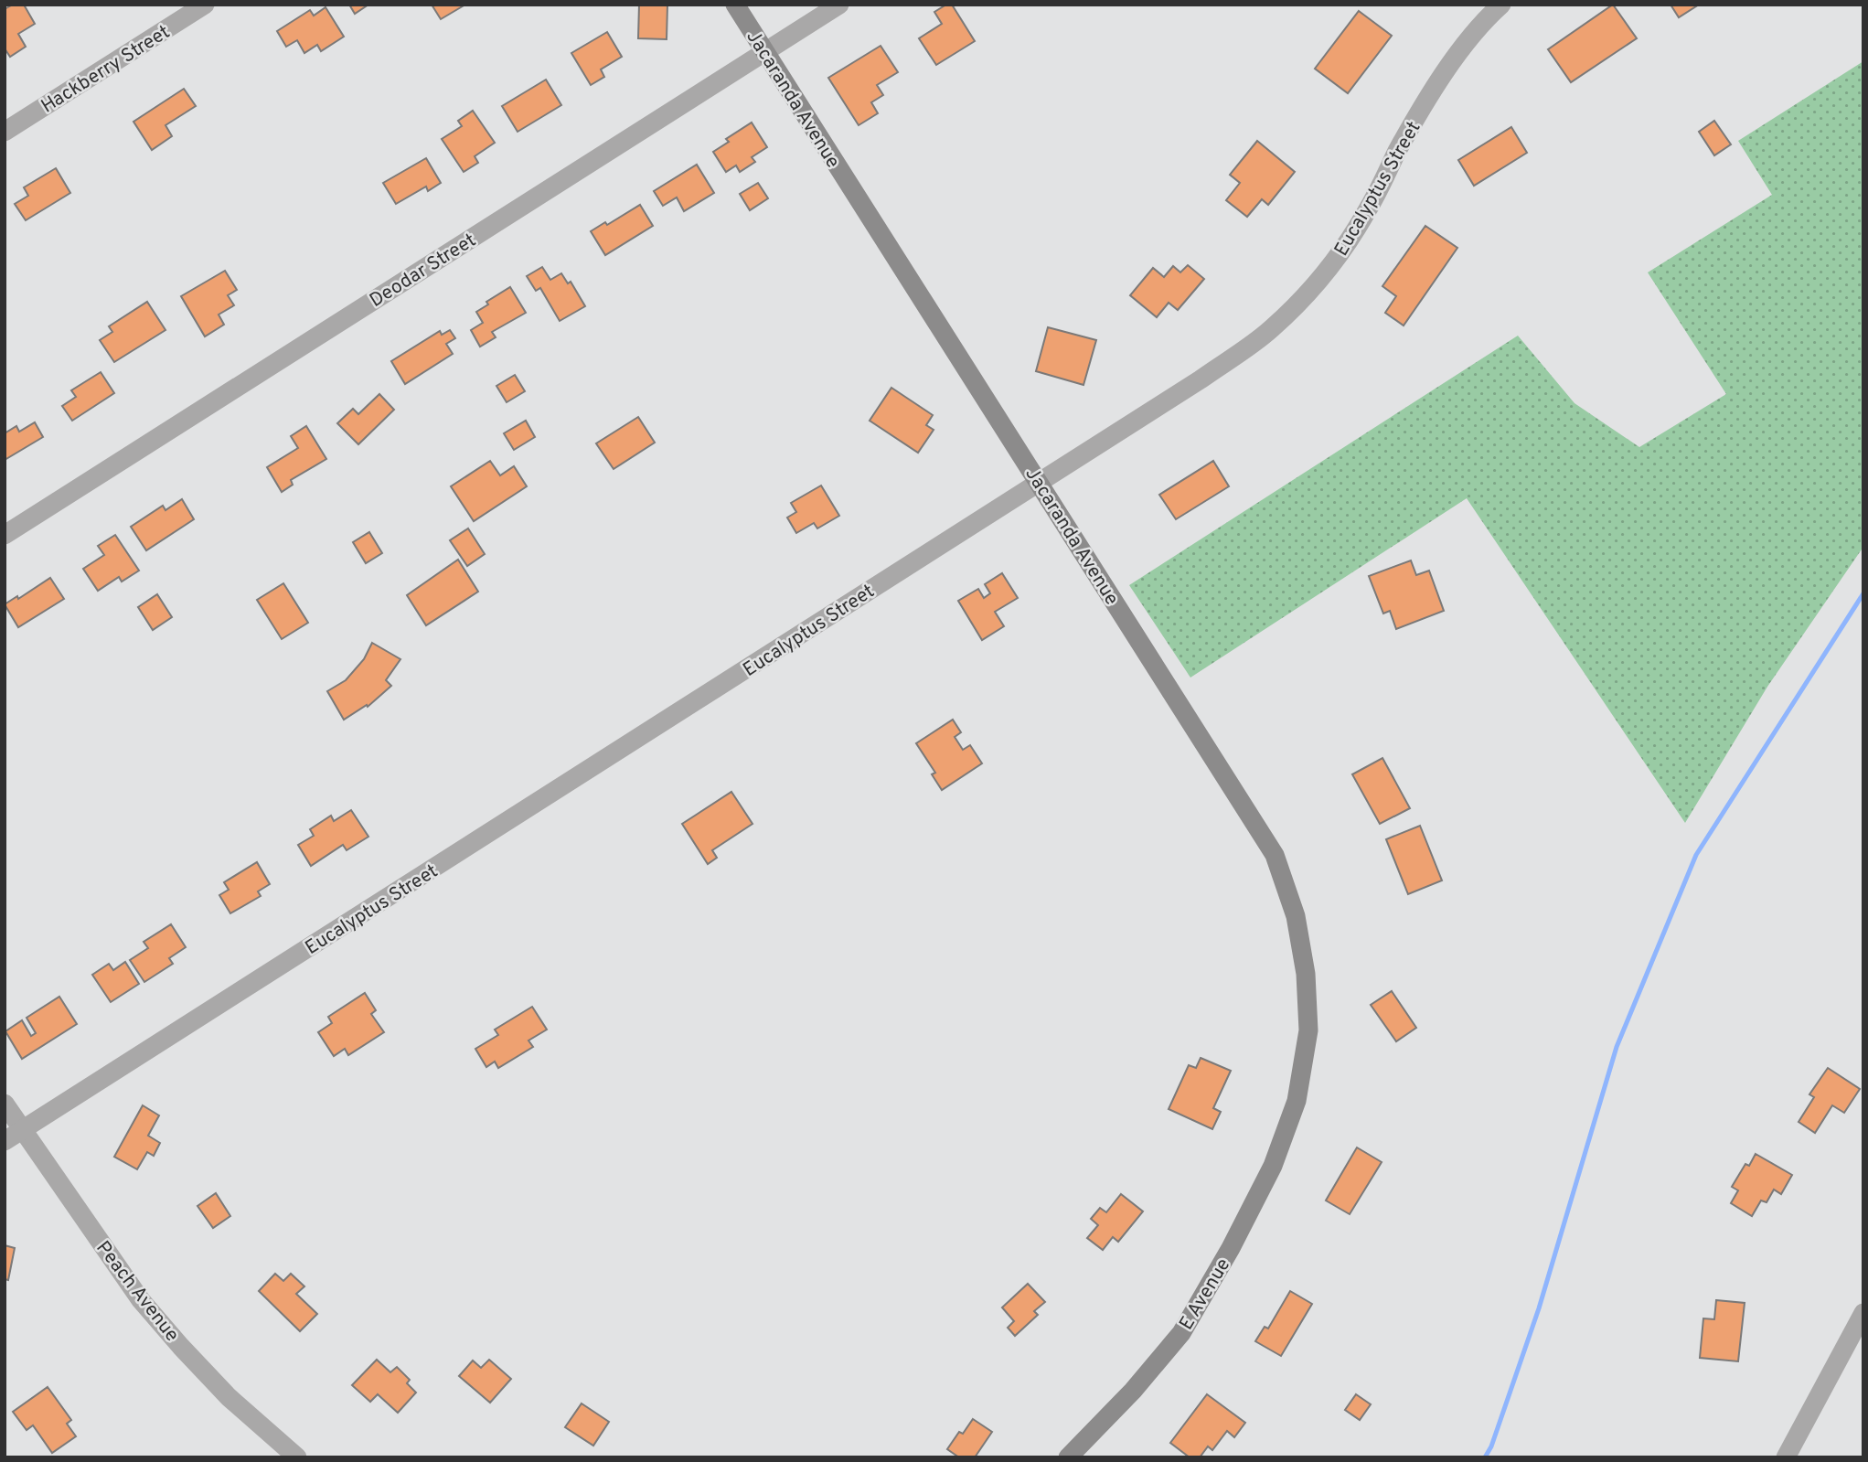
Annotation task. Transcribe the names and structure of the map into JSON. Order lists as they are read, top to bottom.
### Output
{
  "streets": {
    "street": [
      "Hackberry Street",
      "Jacaranda Avenue",
      "Eucalyptus Street",
      "Deodar Street",
      "Peach Avenue",
      "E Avenue"
    ]
  },
  "crossings": [
    ["Jacaranda Avenue", "Eucalyptus Street"],
    ["Jacaranda Avenue", "Deodar Street"],
    ["Jacaranda Avenue", "E Avenue"],
    ["Eucalyptus Street", "Peach Avenue"]
  ]
}
